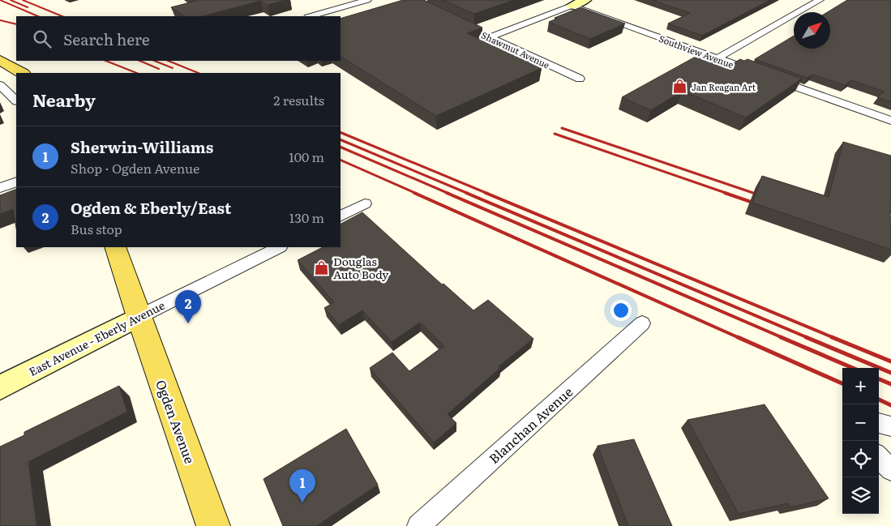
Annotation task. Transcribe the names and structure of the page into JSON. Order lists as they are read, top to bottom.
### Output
{
  "streets": {
    "main road": ["East Avenue - Eberly Avenue", "Ogden Avenue"],
    "street": ["Shawmut Avenue", "Southview Avenue", "Blanchan Avenue"]
  },
  "crossings": [
    ["East Avenue - Eberly Avenue", "Ogden Avenue"]
  ],
  "places": {
    "shop": ["Jan Reagan Art", "Douglas Auto Body"]
  },
  "north": "top right",
  "page": {
    "search": "Search here",
    "heading": ["Nearby", "2 results"],
    "list": [
      {
        "mark": "1",
        "name": "Sherwin-Williams",
        "note": "Shop · Ogden Avenue",
        "value": "100 m"
      },
      {
        "mark": "2",
        "name": "Ogden & Eberly/East",
        "note": "Bus stop",
        "value": "130 m"
      }
    ],
    "pins": ["2", "1"],
    "map_buttons": ["+", "−"]
  }
}
